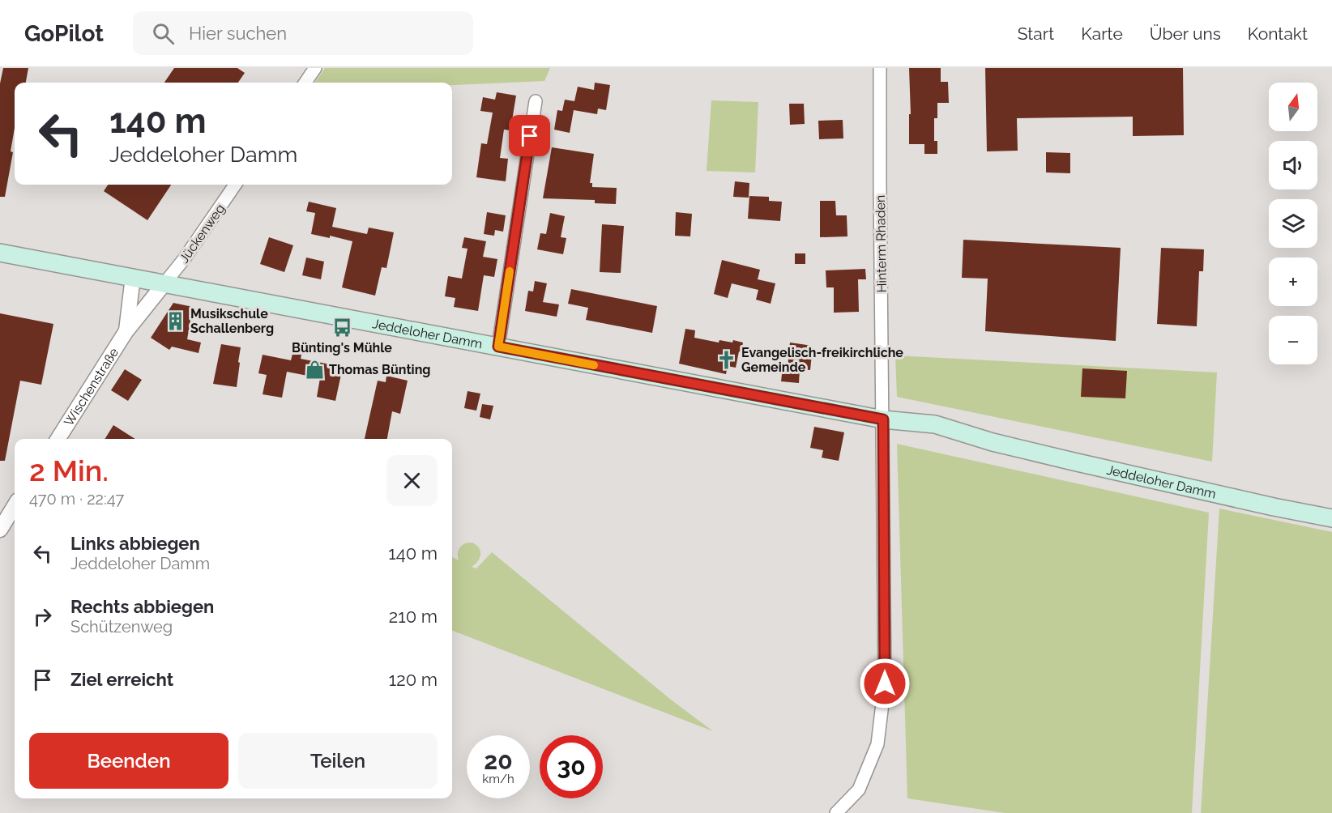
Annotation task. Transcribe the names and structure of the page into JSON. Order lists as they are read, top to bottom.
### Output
{
  "streets": {
    "main road": ["Jeddeloher Damm"],
    "street": ["Jückenweg", "Hinterm Rhaden", "Wischenstraße"]
  },
  "crossings": [
    ["Jückenweg", "Jeddeloher Damm"],
    ["Jückenweg", "Wischenstraße"],
    ["Hinterm Rhaden", "Jeddeloher Damm"],
    ["Jeddeloher Damm", "Wischenstraße"]
  ],
  "places": {
    "building": ["Musikschule Schallenberg"],
    "bus stop": ["Bünting's Mühle"],
    "church": ["Evangelisch-freikirchliche Gemeinde"],
    "shop": ["Thomas Bünting"]
  },
  "north": "top",
  "page": {
    "header": "GoPilot",
    "search": "Hier suchen",
    "nav": [
      "Start",
      "Karte",
      "Über uns",
      "Kontakt"
    ],
    "map_buttons": ["+", "−"],
    "turn": ["140 m", "Jeddeloher Damm"],
    "heading": ["2 Min.", "470 m · 22:47"],
    "list": [
      {
        "name": "Links abbiegen",
        "note": "Jeddeloher Damm",
        "value": "140 m"
      },
      {
        "name": "Rechts abbiegen",
        "note": "Schützenweg",
        "value": "210 m"
      },
      {
        "name": "Ziel erreicht",
        "value": "120 m"
      }
    ],
    "buttons": ["Beenden", "Teilen"],
    "speed": "20 km/h",
    "limit": "30"
  }
}
